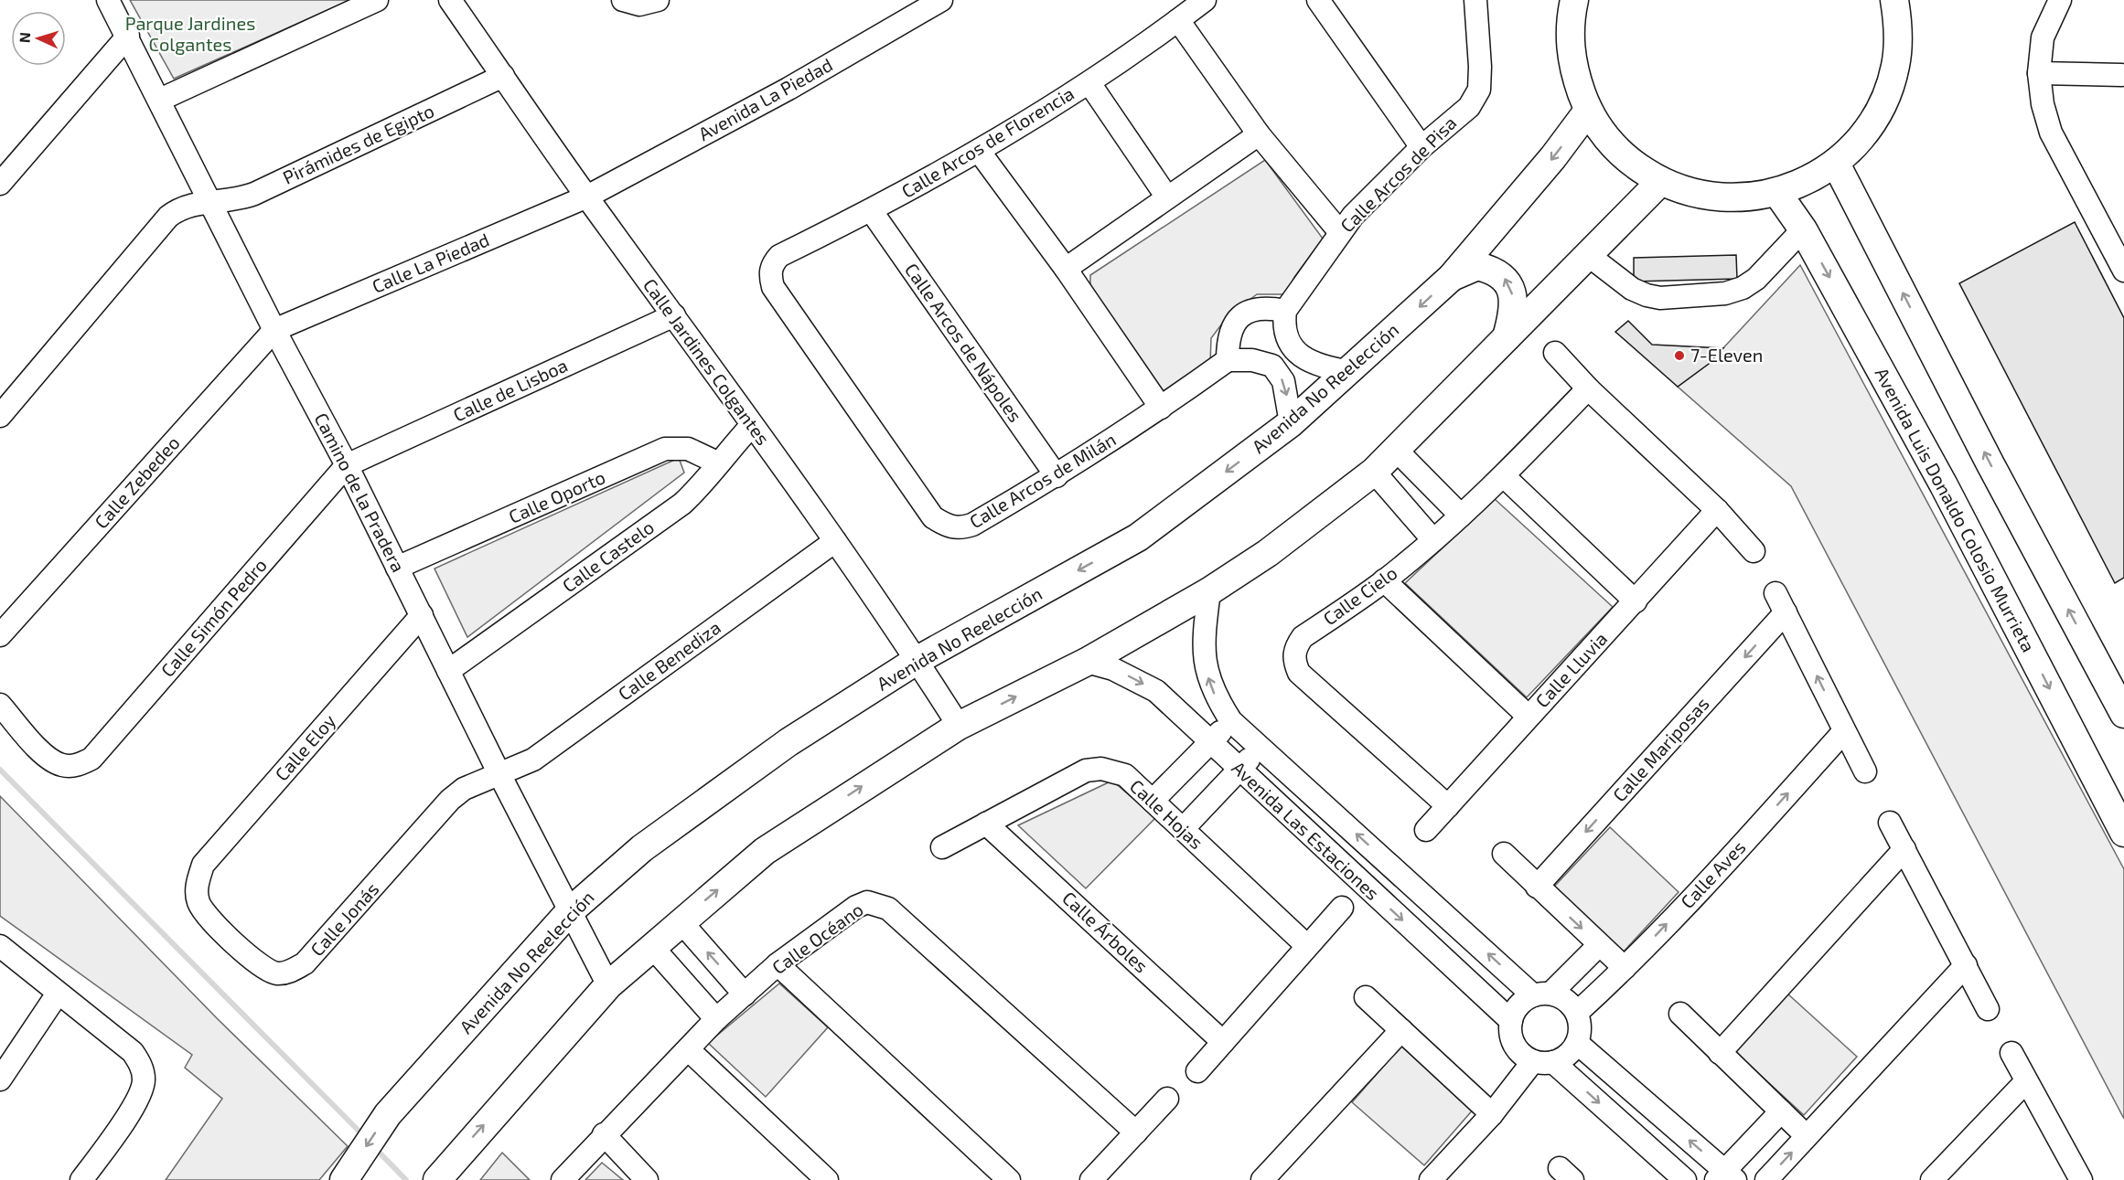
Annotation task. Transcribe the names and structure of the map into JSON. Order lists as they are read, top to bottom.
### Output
{
  "streets": {
    "main road": ["Avenida No Reelección", "Avenida Luis Donaldo Colosio Murrieta"],
    "street": [
      "Avenida La Piedad",
      "Calle Arcos de Florencia",
      "Pirámides de Egipto",
      "Calle Arcos de Pisa",
      "Calle La Piedad",
      "Calle Arcos de Nápoles",
      "Calle Jardines Colgantes",
      "Calle de Lisboa",
      "Calle Arcos de Milán",
      "Calle Zebedeo",
      "Camino de la Pradera",
      "Calle Oporto",
      "Calle Castelo",
      "Calle Cielo",
      "Calle Simón Pedro",
      "Calle Benediza",
      "Calle Lluvia",
      "Calle Eloy",
      "Calle Mariposas",
      "Calle Hojas",
      "Avenida Las Estaciones",
      "Calle Aves",
      "Calle Jonás",
      "Calle Árboles",
      "Calle Océano"
    ]
  },
  "crossings": [
    ["Avenida La Piedad", "Calle La Piedad"],
    ["Avenida La Piedad", "Calle Jardines Colgantes"],
    ["Calle Arcos de Florencia", "Calle Arcos de Nápoles"],
    ["Calle Arcos de Florencia", "Calle Arcos de Milán"],
    ["Pirámides de Egipto", "Calle Jardines Colgantes"],
    ["Pirámides de Egipto", "Camino de la Pradera"],
    ["Calle La Piedad", "Calle Jardines Colgantes"],
    ["Calle La Piedad", "Calle Zebedeo"],
    ["Calle La Piedad", "Camino de la Pradera"],
    ["Calle Arcos de Nápoles", "Calle Arcos de Milán"],
    ["Calle Jardines Colgantes", "Avenida No Reelección"],
    ["Calle Jardines Colgantes", "Calle de Lisboa"],
    ["Calle Jardines Colgantes", "Calle Castelo"],
    ["Calle Jardines Colgantes", "Calle Benediza"],
    ["Avenida No Reelección", "Camino de la Pradera"],
    ["Calle de Lisboa", "Camino de la Pradera"],
    ["Calle de Lisboa", "Calle Simón Pedro"],
    ["Calle Zebedeo", "Camino de la Pradera"],
    ["Camino de la Pradera", "Calle Oporto"],
    ["Camino de la Pradera", "Calle Castelo"],
    ["Camino de la Pradera", "Calle Simón Pedro"],
    ["Camino de la Pradera", "Calle Benediza"],
    ["Camino de la Pradera", "Calle Eloy"],
    ["Camino de la Pradera", "Calle Jonás"],
    ["Calle Oporto", "Calle Castelo"],
    ["Calle Cielo", "Calle Lluvia"],
    ["Calle Benediza", "Calle Jonás"],
    ["Calle Eloy", "Calle Jonás"],
    ["Calle Mariposas", "Calle Aves"],
    ["Calle Hojas", "Calle Árboles"],
    ["Avenida Las Estaciones", "Calle Aves"]
  ],
  "parks": ["Parque Jardines Colgantes"],
  "places": ["7-Eleven"],
  "north": "left"
}
